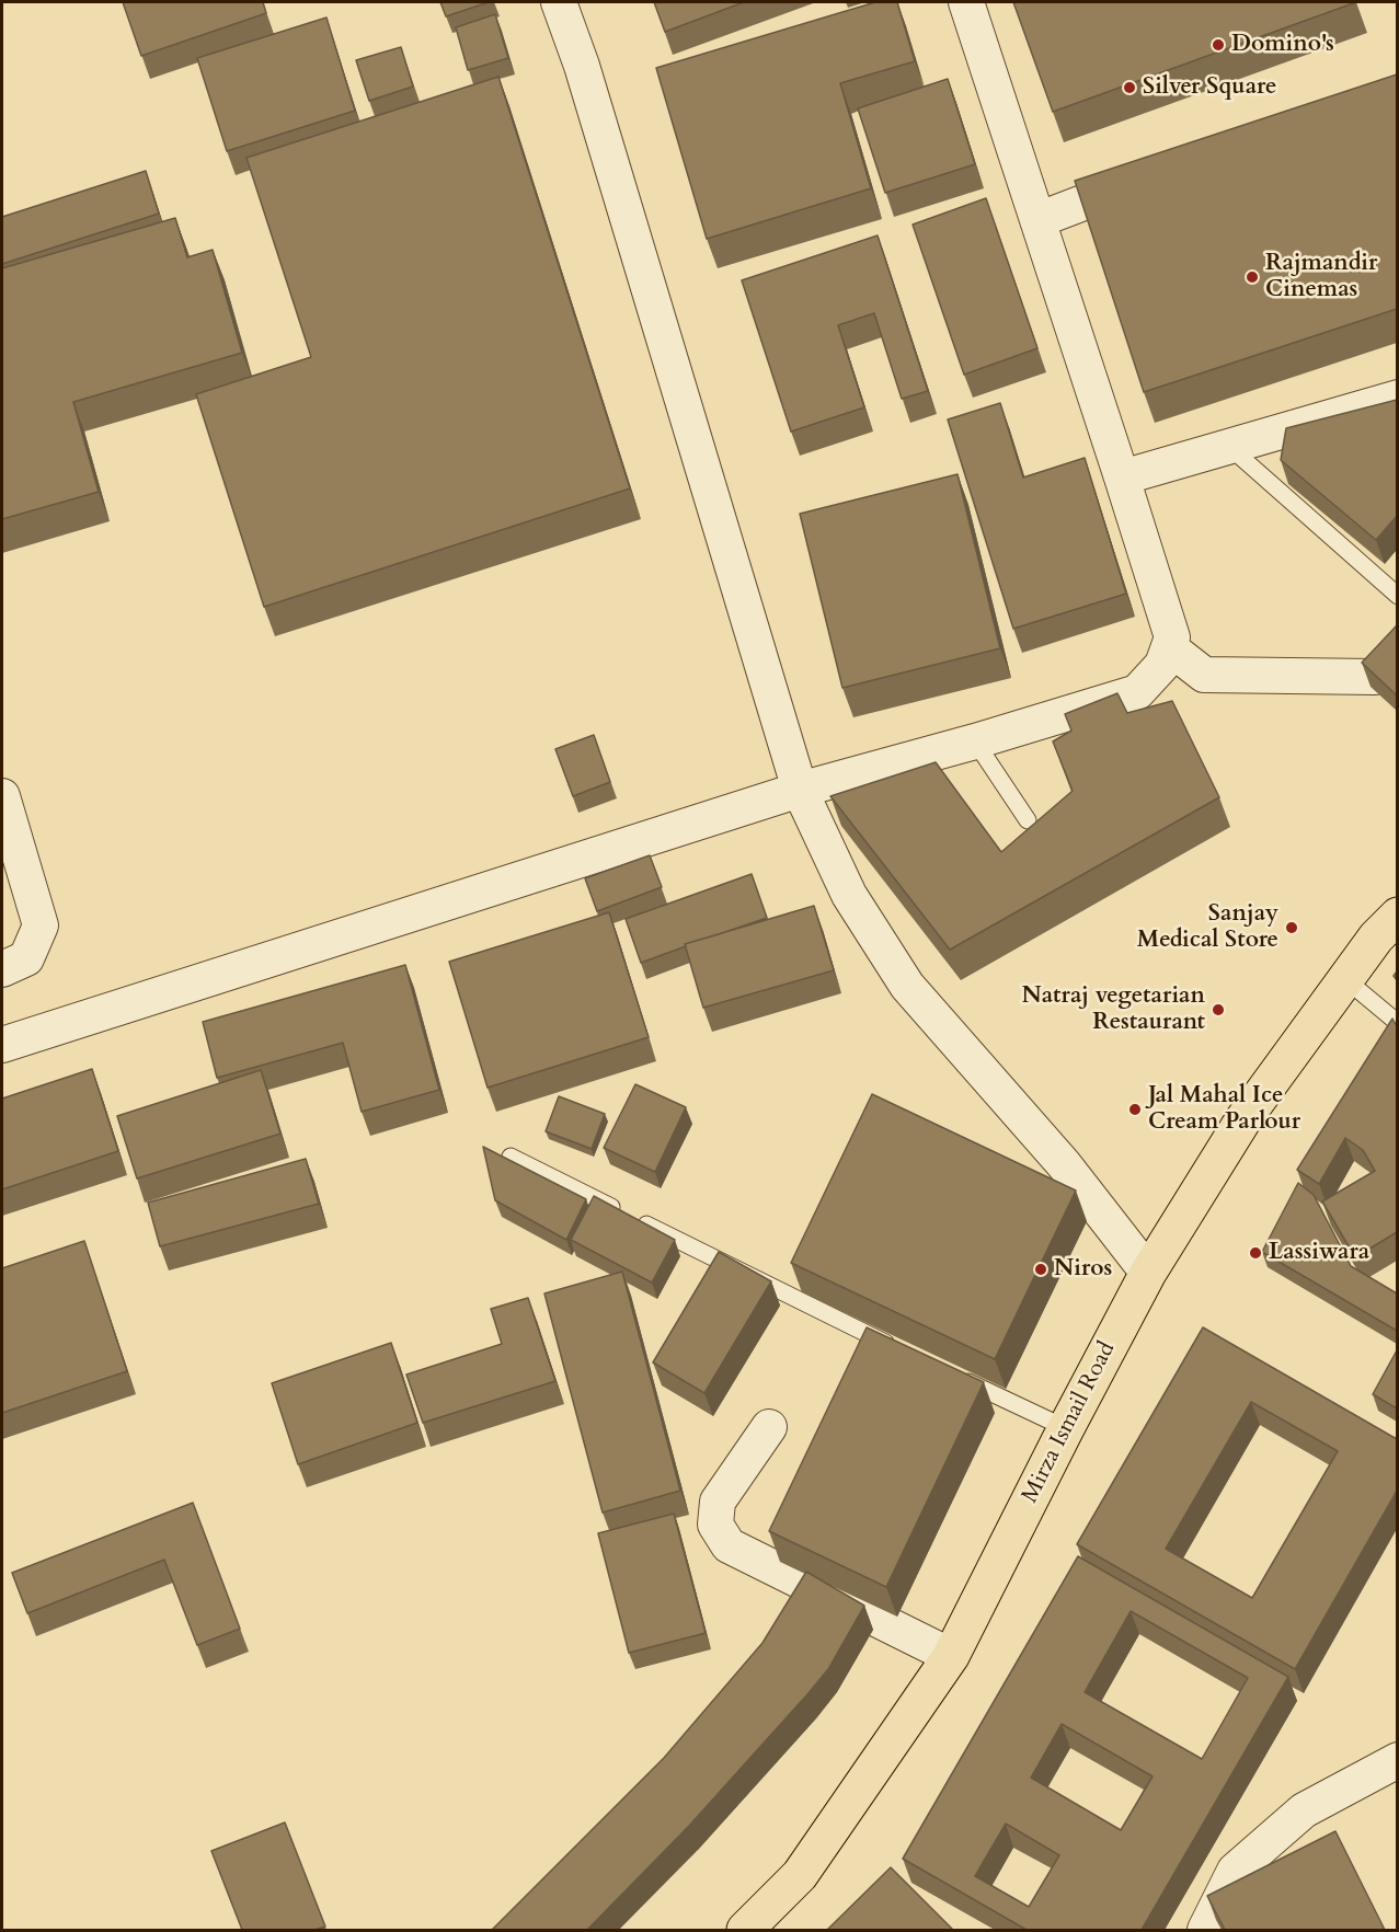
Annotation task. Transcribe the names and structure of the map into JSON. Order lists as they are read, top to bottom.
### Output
{
  "streets": {
    "highway": ["Mirza Ismail Road"]
  },
  "places": [
    "Domino's",
    "Silver Square",
    "Rajmandir Cinemas",
    "Sanjay Medical Store",
    "Natraj vegetarian Restaurant",
    "Jal Mahal Ice Cream Parlour",
    "Lassiwara",
    "Niros"
  ]
}
